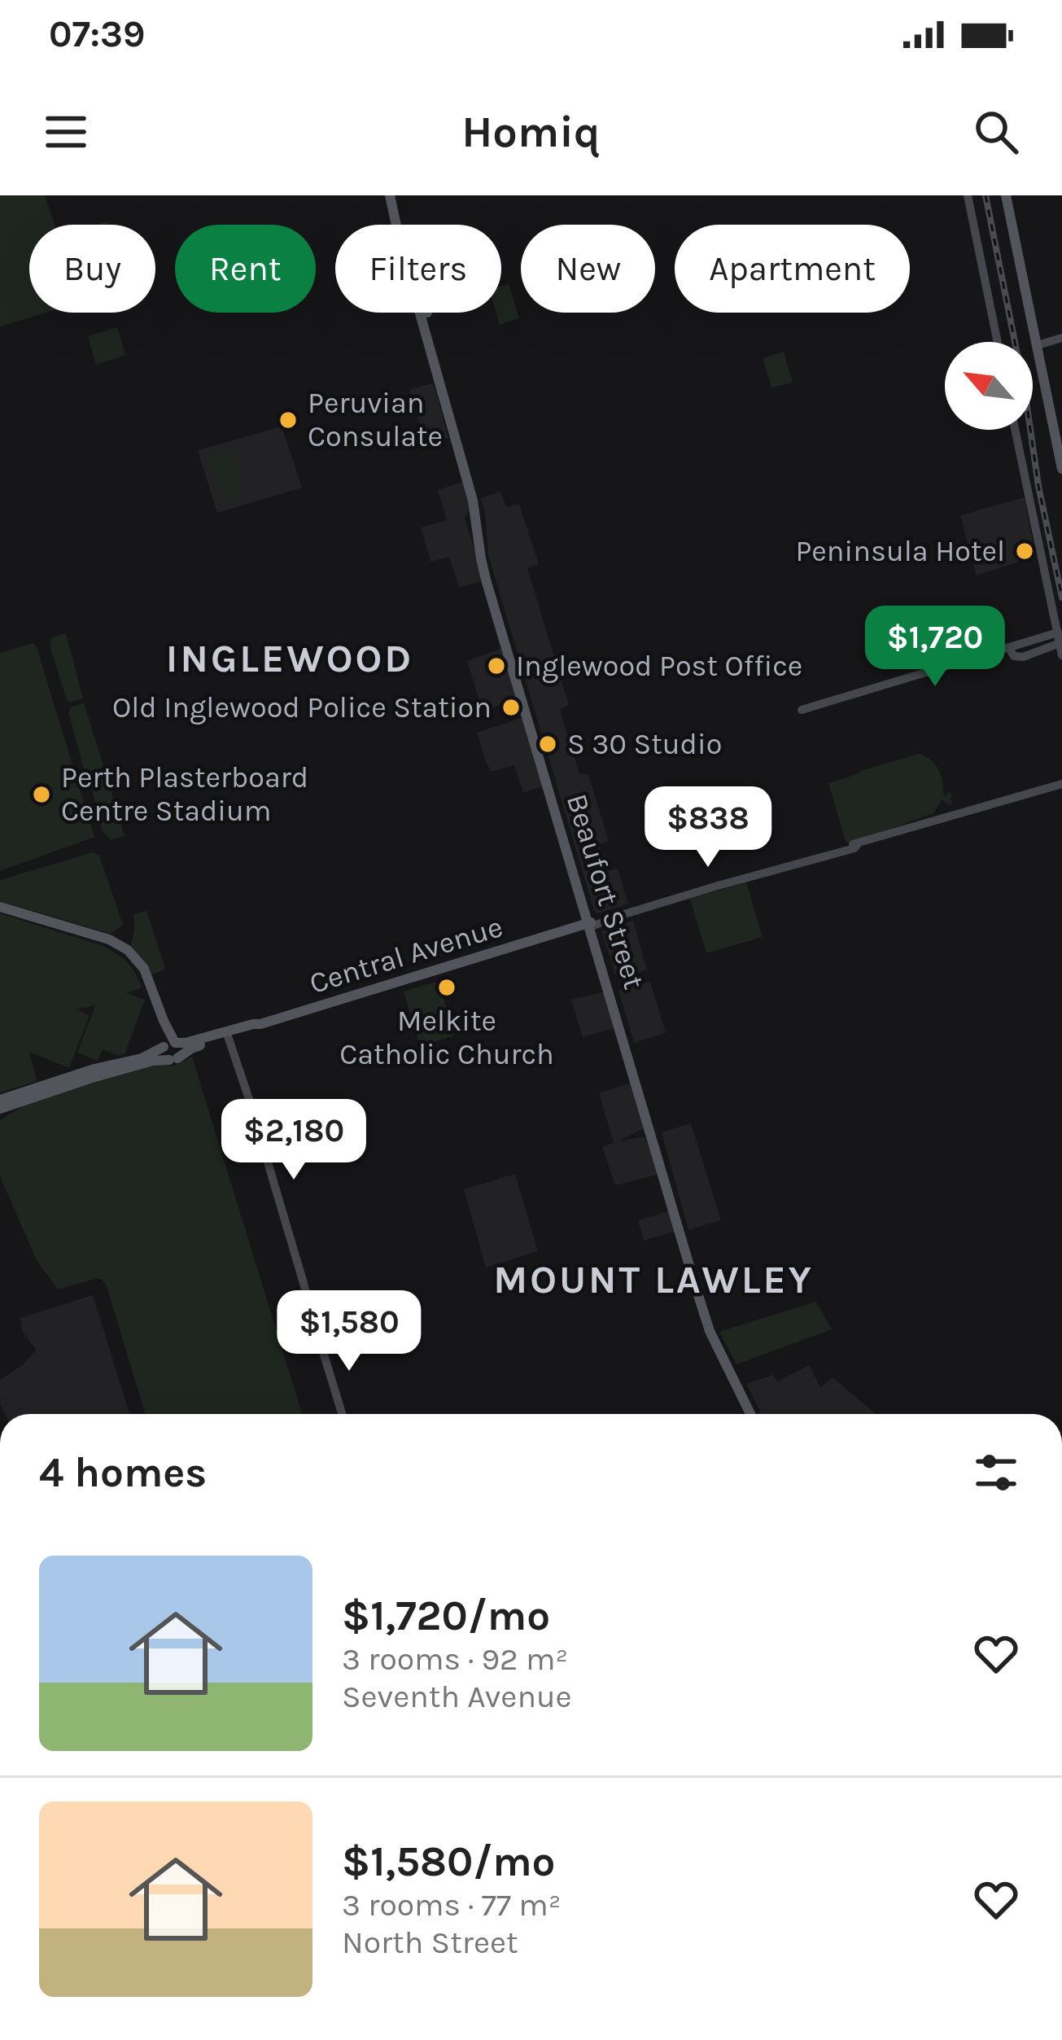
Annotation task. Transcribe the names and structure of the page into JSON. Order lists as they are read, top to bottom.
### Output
{
  "streets": {
    "main road": ["Beaufort Street", "Central Avenue"]
  },
  "crossings": [
    ["Beaufort Street", "Central Avenue"]
  ],
  "districts": ["INGLEWOOD", "MOUNT LAWLEY"],
  "places": [
    "Peruvian Consulate",
    "Peninsula Hotel",
    "Inglewood Post Office",
    "Old Inglewood Police Station",
    "S 30 Studio",
    "Perth Plasterboard Centre Stadium",
    "Melkite Catholic Church"
  ],
  "north": "top left",
  "page": {
    "status": "07:39",
    "header": "Homiq",
    "chip": [
      "Buy",
      "Rent",
      "Filters",
      "New",
      "Apartment"
    ],
    "price": [
      "$1,720",
      "$838",
      "$2,180",
      "$1,580"
    ],
    "heading": "4 homes",
    "list": [
      {
        "name": "$1,720/mo",
        "note": "3 rooms · 92 m² · Seventh Avenue"
      },
      {
        "name": "$1,580/mo",
        "note": "3 rooms · 77 m² · North Street"
      }
    ]
  }
}
